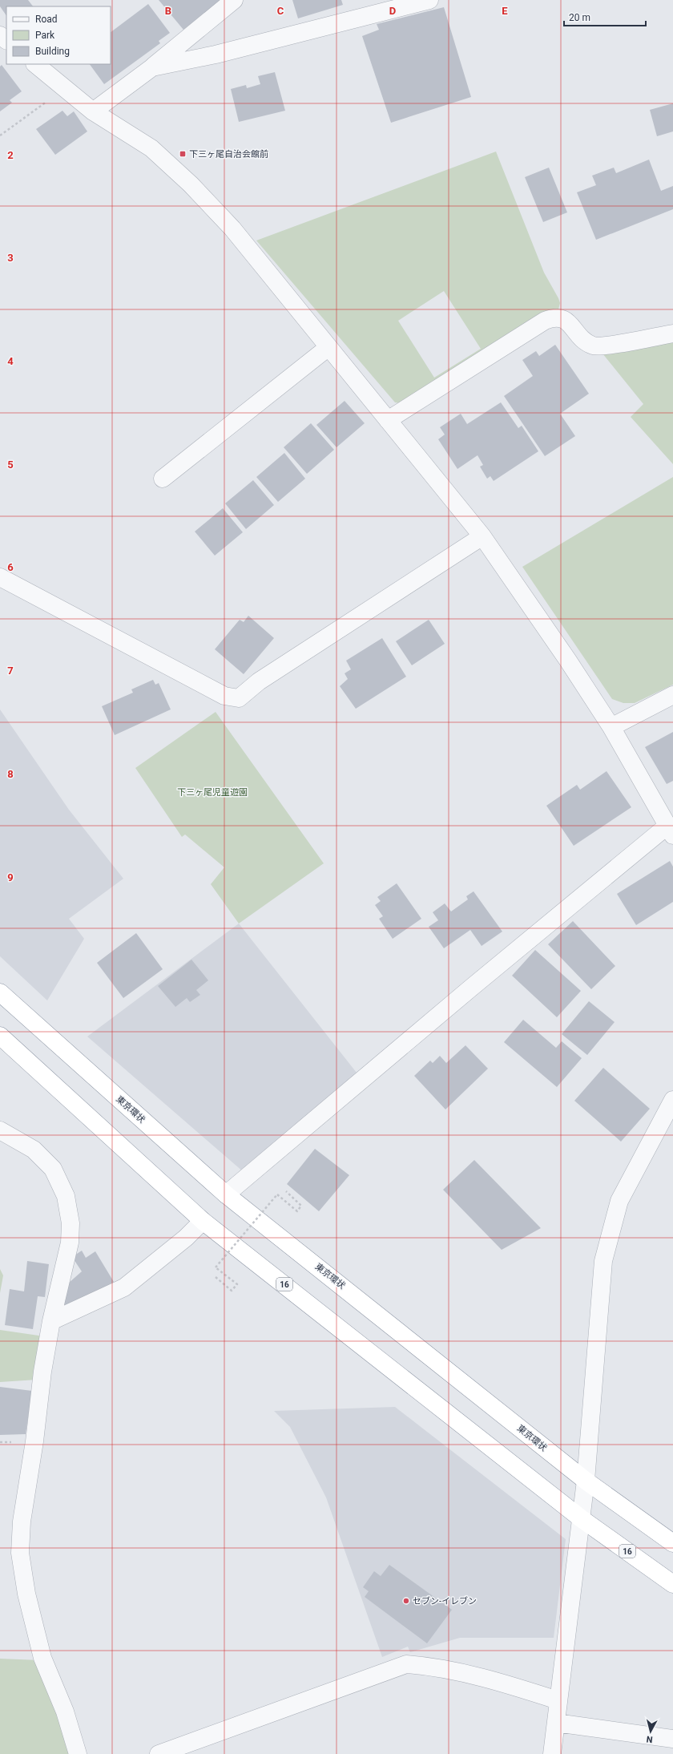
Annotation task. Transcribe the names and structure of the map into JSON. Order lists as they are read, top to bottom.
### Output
{
  "streets": {
    "highway": ["東京環状", "16"]
  },
  "parks": ["下三ヶ尾児童遊園"],
  "places": {
    "transit": ["下三ヶ尾自治会館前"],
    "other": ["セブン-イレブン"]
  },
  "legend": ["Road", "Park", "Building"],
  "scale_bar": "20 m",
  "north": "bottom",
  "grid": {
    "columns": [
      "B",
      "C",
      "D",
      "E"
    ],
    "rows": [
      "2",
      "3",
      "4",
      "5",
      "6",
      "7",
      "8",
      "9"
    ]
  }
}
